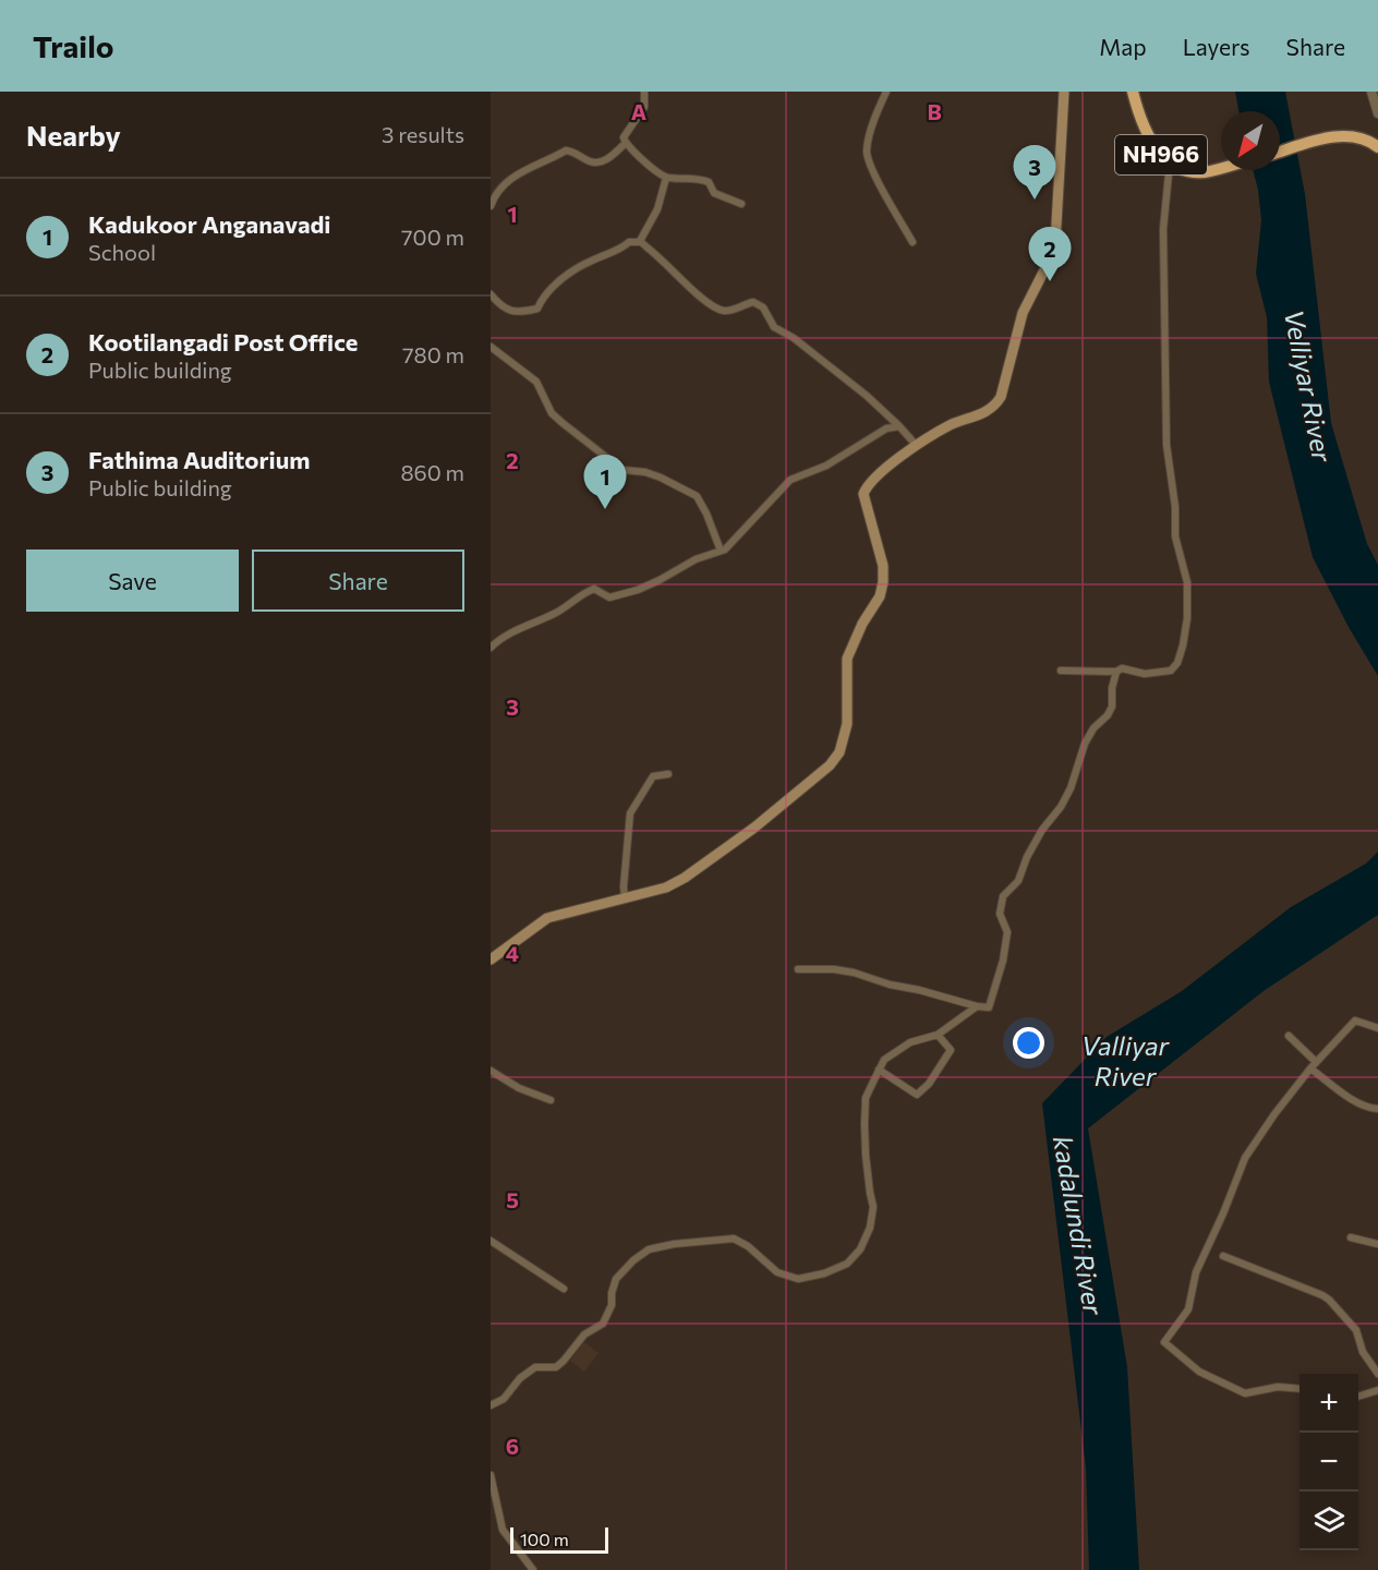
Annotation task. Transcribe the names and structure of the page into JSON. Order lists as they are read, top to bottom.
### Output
{
  "streets": {
    "highway": ["NH966"]
  },
  "water": ["Velliyar River", "Valliyar River", "kadalundi River"],
  "scale_bar": "100 m",
  "north": "bottom left",
  "page": {
    "header": "Trailo",
    "nav": ["Map", "Layers", "Share"],
    "heading": ["Nearby", "3 results"],
    "pins": ["3", "2", "1"],
    "list": [
      {
        "mark": "1",
        "name": "Kadukoor Anganavadi",
        "note": "School",
        "value": "700 m"
      },
      {
        "mark": "2",
        "name": "Kootilangadi Post Office",
        "note": "Public building",
        "value": "780 m"
      },
      {
        "mark": "3",
        "name": "Fathima Auditorium",
        "note": "Public building",
        "value": "860 m"
      }
    ],
    "buttons": ["Save", "Share"],
    "map_buttons": ["+", "−"],
    "scale": "100 m"
  },
  "grid": {
    "columns": ["A", "B"],
    "rows": [
      "1",
      "2",
      "3",
      "4",
      "5",
      "6"
    ]
  }
}
